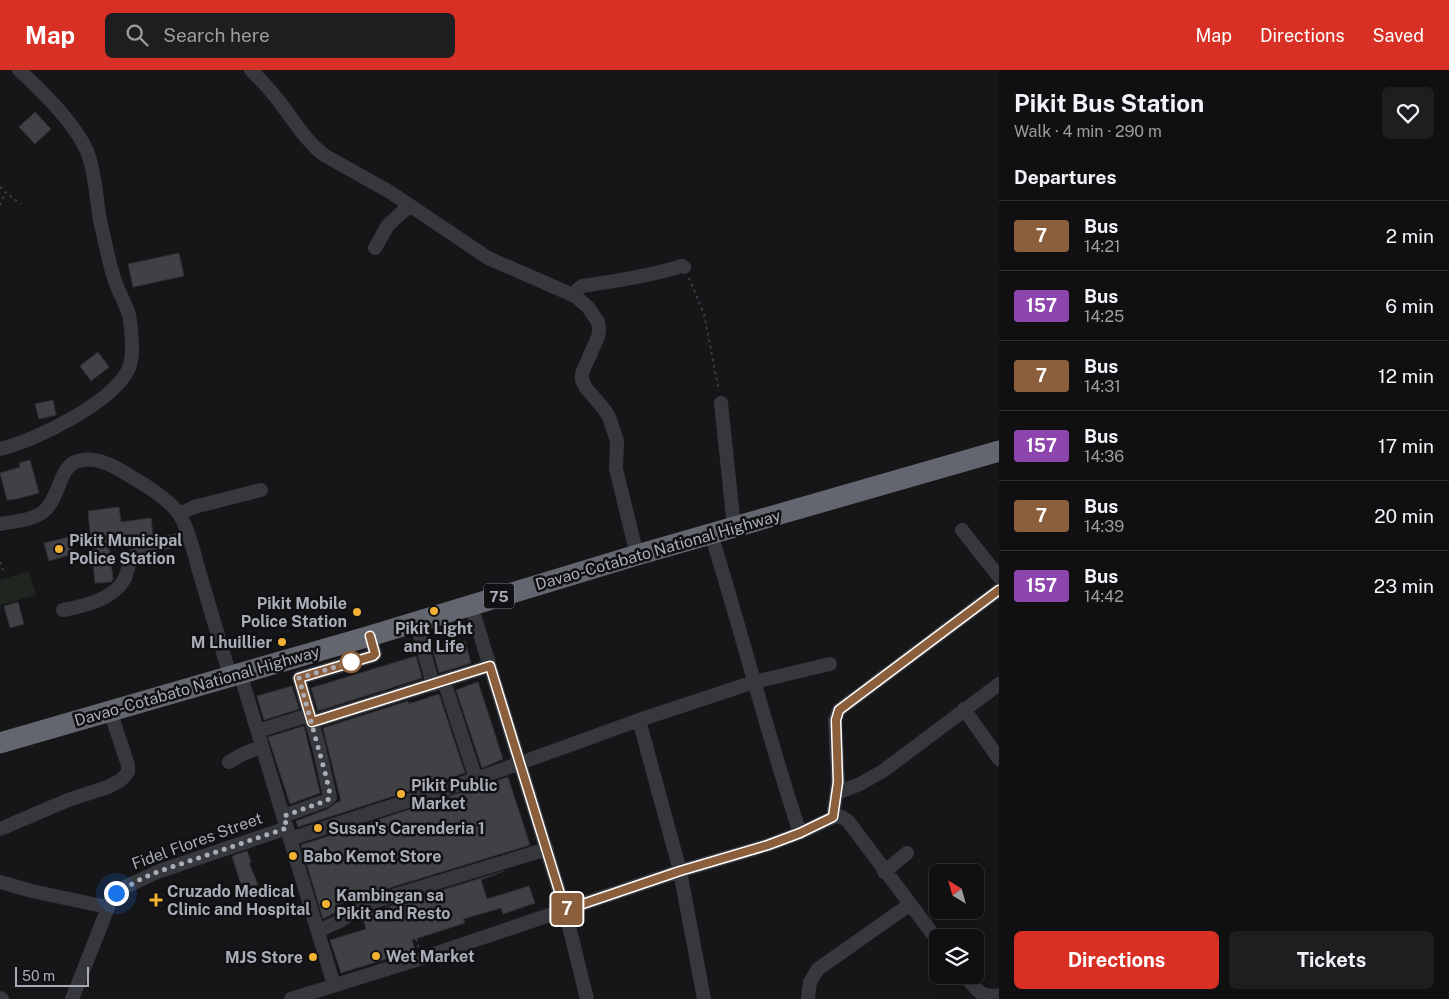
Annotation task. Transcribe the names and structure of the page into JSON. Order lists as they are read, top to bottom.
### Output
{
  "streets": {
    "highway": ["Davao-Cotabato National Highway", "75"],
    "street": ["Fidel Flores Street"]
  },
  "places": {
    "other": [
      "Pikit Municipal Police Station",
      "Pikit Light and Life",
      "Pikit Mobile Police Station",
      "M Lhuillier",
      "Pikit Public Market",
      "Susan's Carenderia 1",
      "Babo Kemot Store",
      "Kambingan sa Pikit and Resto",
      "Wet Market",
      "MJS Store"
    ],
    "health": ["Cruzado Medical Clinic and Hospital"]
  },
  "lines": ["bus line 7"],
  "scale_bar": "50 m",
  "north": "top left",
  "page": {
    "header": "Map",
    "search": "Search here",
    "nav": ["Map", "Directions", "Saved"],
    "on_map": "7",
    "heading": [
      ["Pikit Bus Station", "Walk · 4 min · 290 m"],
      "Departures"
    ],
    "list": [
      {
        "mark": "7",
        "name": "Bus",
        "note": "14:21",
        "value": "2 min"
      },
      {
        "mark": "157",
        "name": "Bus",
        "note": "14:25",
        "value": "6 min"
      },
      {
        "mark": "7",
        "name": "Bus",
        "note": "14:31",
        "value": "12 min"
      },
      {
        "mark": "157",
        "name": "Bus",
        "note": "14:36",
        "value": "17 min"
      },
      {
        "mark": "7",
        "name": "Bus",
        "note": "14:39",
        "value": "20 min"
      },
      {
        "mark": "157",
        "name": "Bus",
        "note": "14:42",
        "value": "23 min"
      }
    ],
    "buttons": ["Directions", "Tickets"],
    "scale": "50 m"
  }
}
